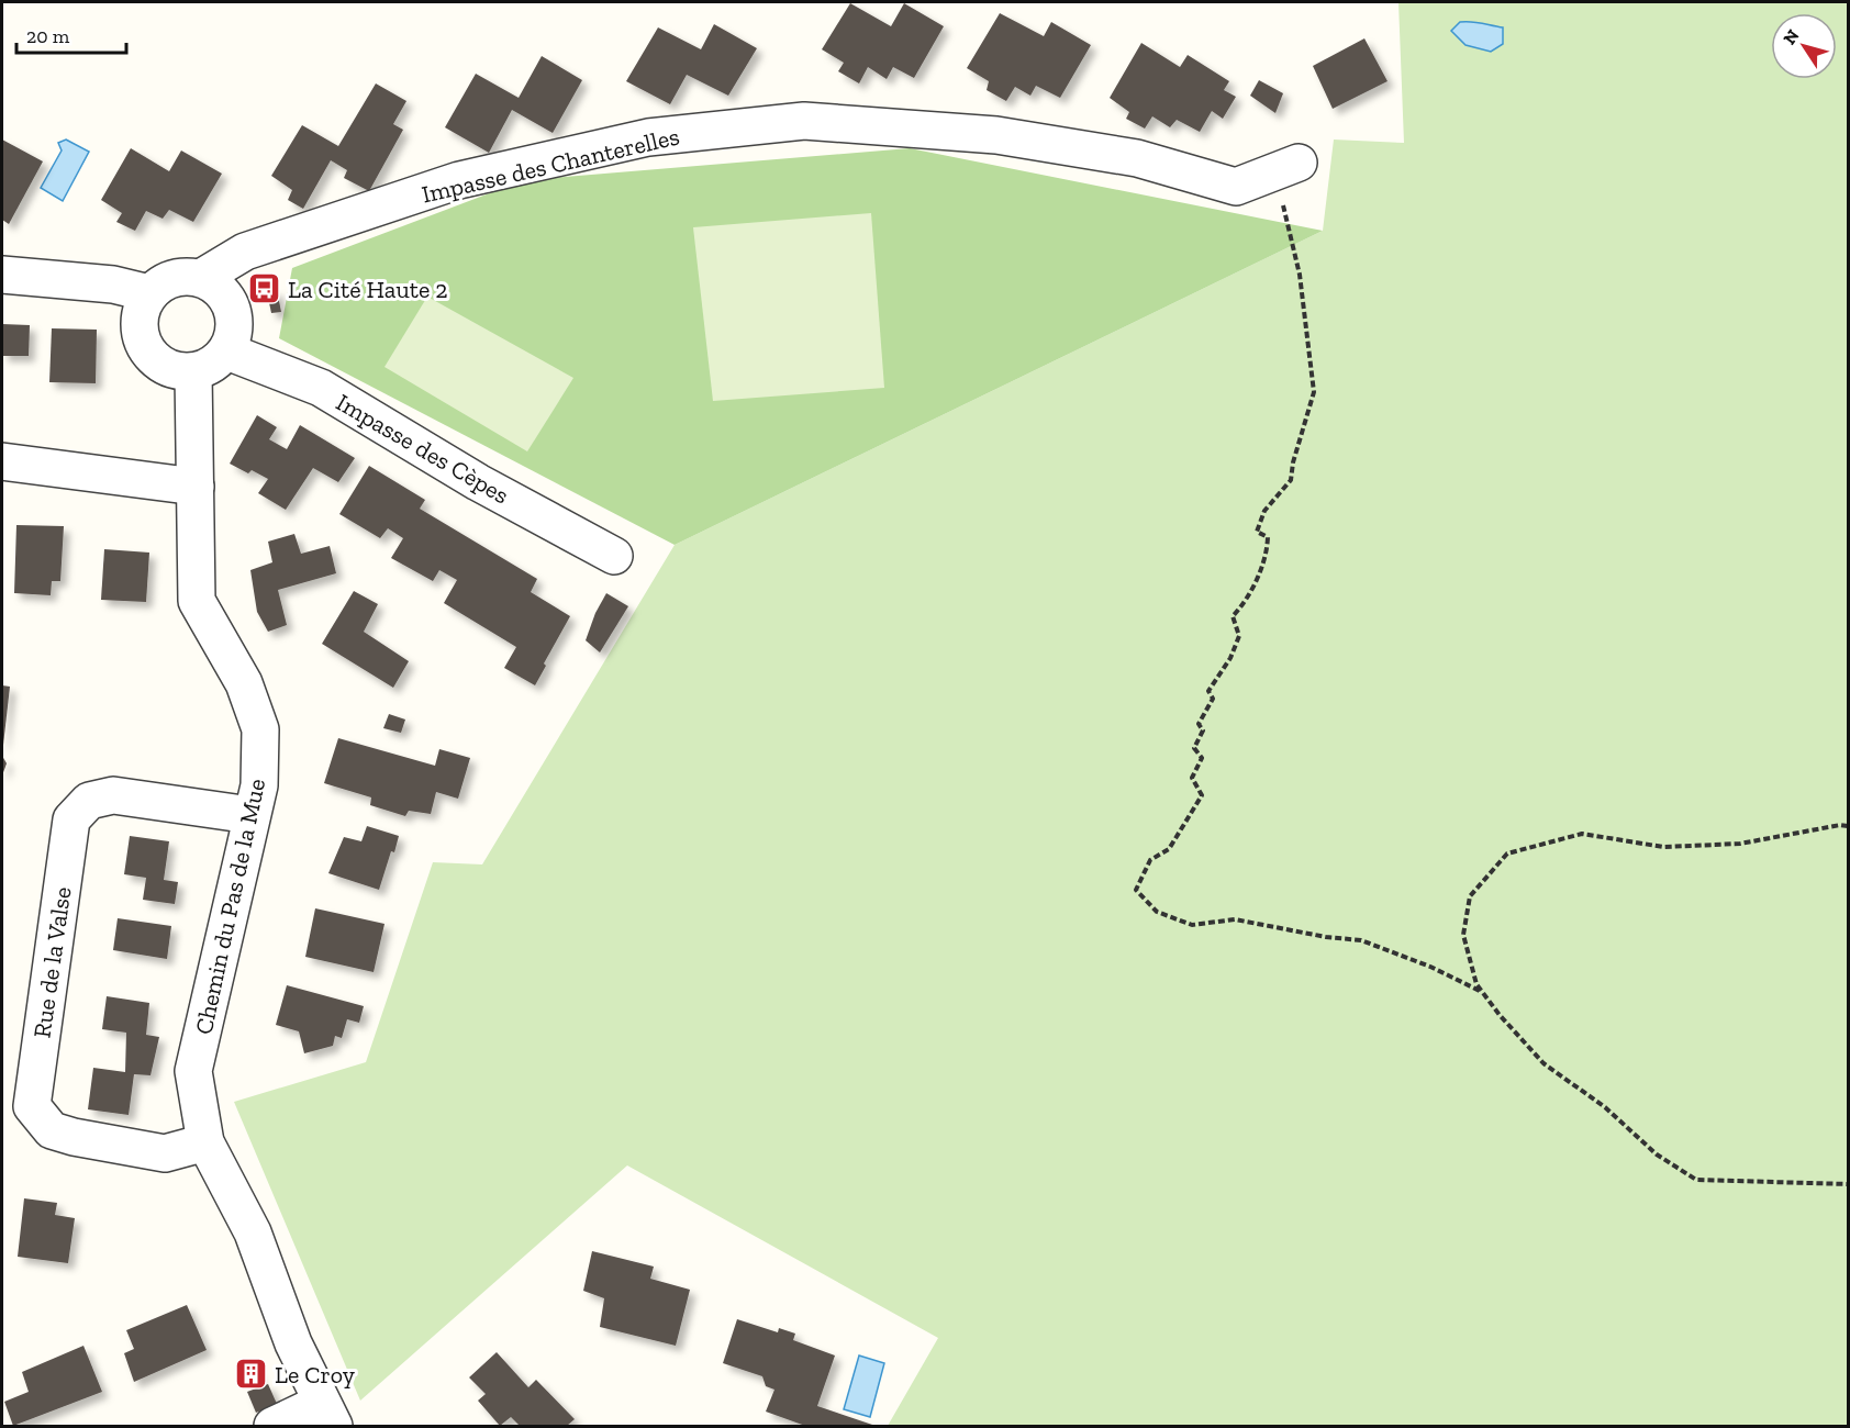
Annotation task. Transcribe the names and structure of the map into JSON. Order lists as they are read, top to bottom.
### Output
{
  "streets": {
    "street": [
      "Impasse des Chanterelles",
      "Impasse des Cèpes",
      "Chemin du Pas de la Mue",
      "Rue de la Valse"
    ]
  },
  "crossings": [
    ["Impasse des Chanterelles", "Impasse des Cèpes"],
    ["Impasse des Chanterelles", "Chemin du Pas de la Mue"],
    ["Impasse des Cèpes", "Chemin du Pas de la Mue"],
    ["Chemin du Pas de la Mue", "Rue de la Valse"]
  ],
  "places": {
    "bus stop": ["La Cité Haute 2"],
    "building": ["Le Croy"]
  },
  "scale_bar": "20 m",
  "north": "top left"
}
